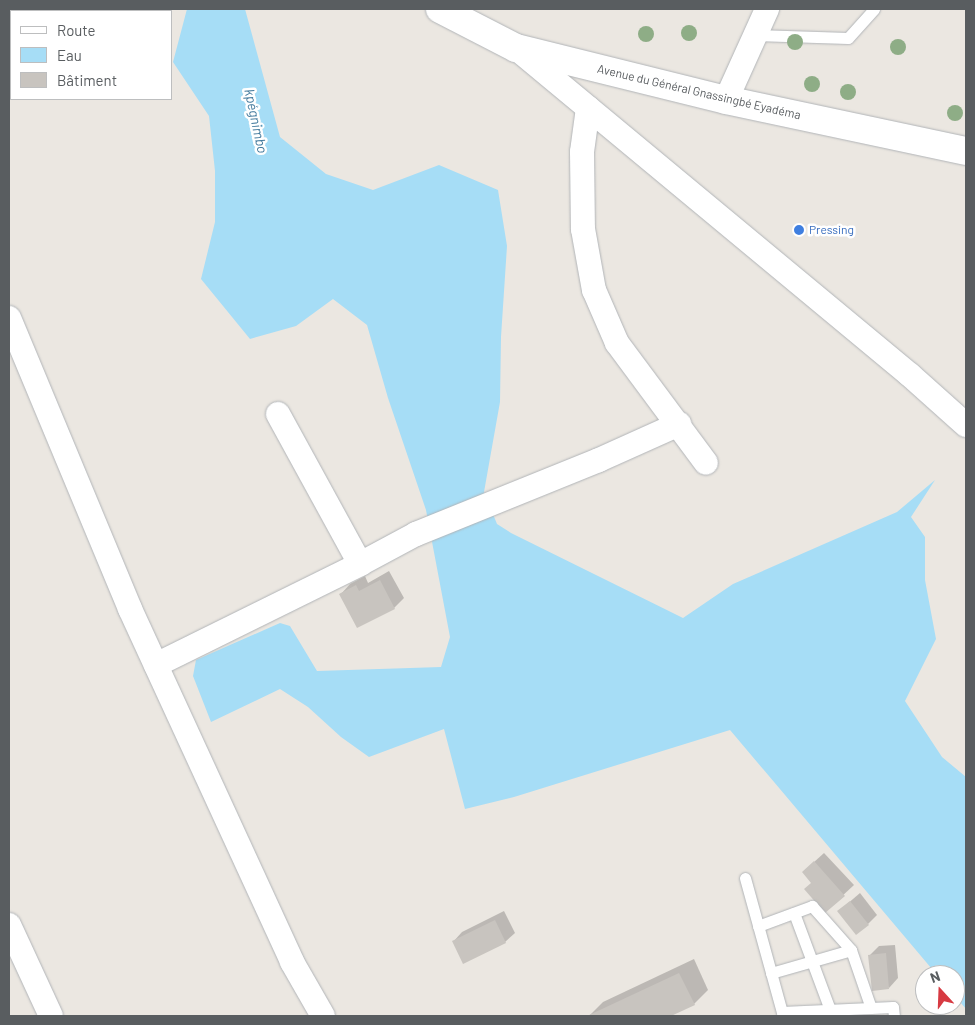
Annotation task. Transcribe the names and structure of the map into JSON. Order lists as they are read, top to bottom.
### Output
{
  "streets": {
    "main road": ["Avenue du Général Gnassingbé Eyadéma"]
  },
  "water": ["kpégnimbo"],
  "places": ["Pressing"],
  "legend": ["Route", "Eau", "Bâtiment"],
  "north": "top"
}
